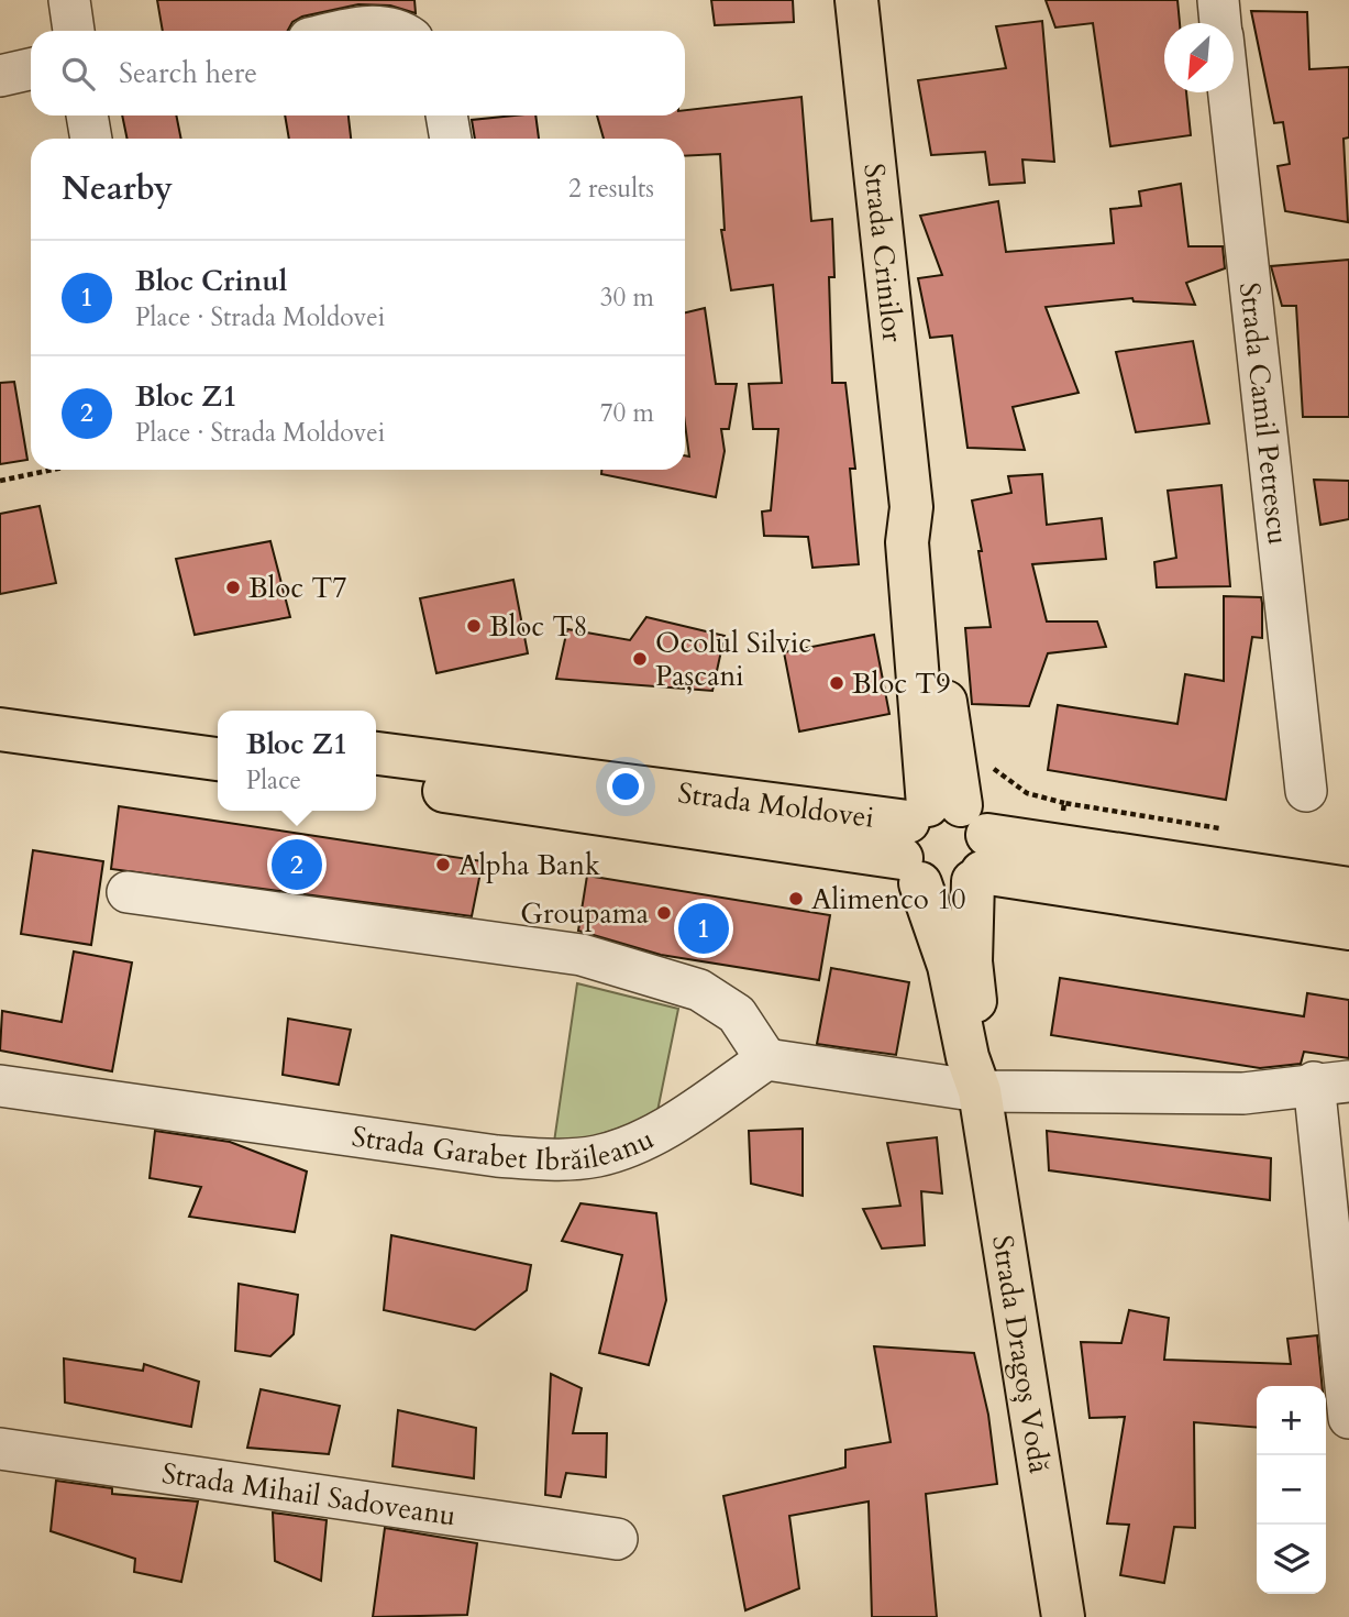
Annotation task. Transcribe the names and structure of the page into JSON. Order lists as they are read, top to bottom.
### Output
{
  "streets": {
    "main road": ["Strada Crinilor", "Strada Moldovei", "Strada Dragoș Vodă"],
    "street": ["Strada Camil Petrescu", "Strada Garabet Ibrăileanu", "Strada Mihail Sadoveanu"]
  },
  "crossings": [
    ["Strada Crinilor", "Strada Moldovei"],
    ["Strada Crinilor", "Strada Dragoș Vodă"],
    ["Strada Moldovei", "Strada Dragoș Vodă"]
  ],
  "places": [
    "Bloc T7",
    "Bloc T8",
    "Ocolul Silvic Pașcani",
    "Bloc T9",
    "Alpha Bank",
    "Alimenco 10",
    "Groupama"
  ],
  "north": "bottom left",
  "page": {
    "search": "Search here",
    "heading": ["Nearby", "2 results"],
    "list": [
      {
        "mark": "1",
        "name": "Bloc Crinul",
        "note": "Place · Strada Moldovei",
        "value": "30 m"
      },
      {
        "mark": "2",
        "name": "Bloc Z1",
        "note": "Place · Strada Moldovei",
        "value": "70 m"
      }
    ],
    "popup": ["Bloc Z1", "Place"],
    "pins": ["2", "1"],
    "map_buttons": ["+", "−"]
  }
}
